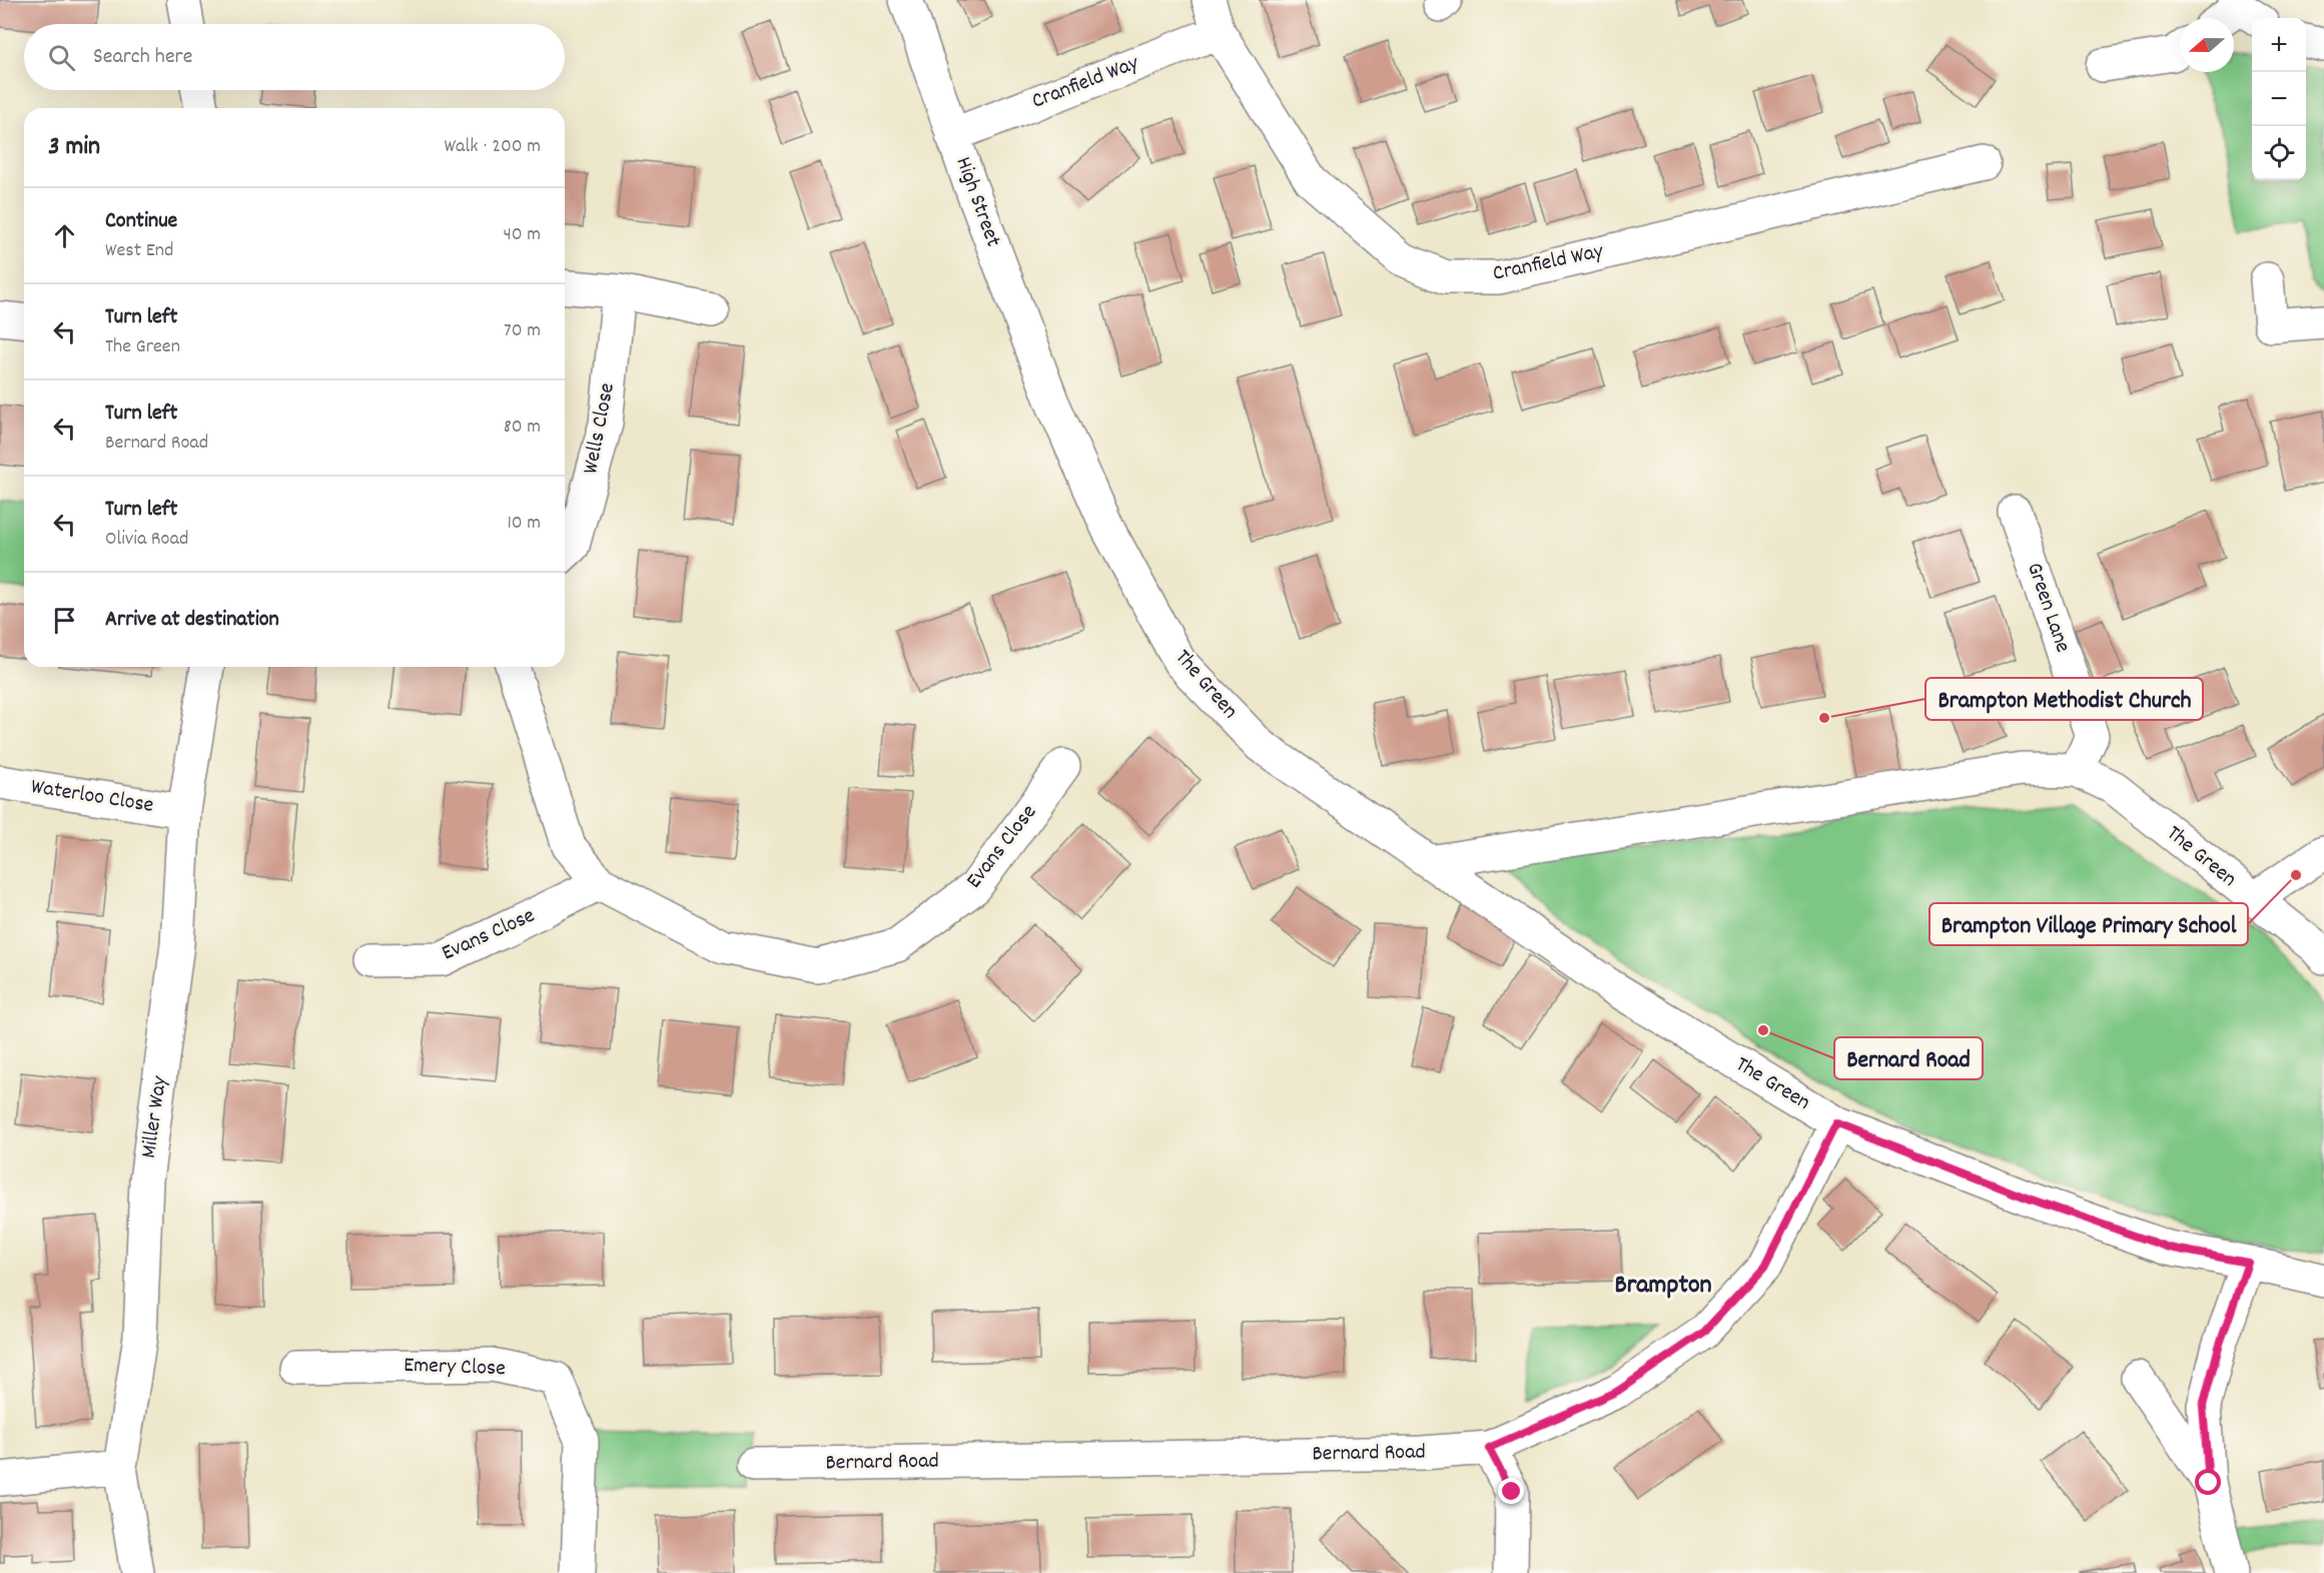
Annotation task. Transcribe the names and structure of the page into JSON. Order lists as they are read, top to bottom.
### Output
{
  "streets": {
    "street": [
      "Cranfield Way",
      "High Street",
      "Wells Close",
      "Green Lane",
      "The Green",
      "Waterloo Close",
      "Evans Close",
      "Miller Way",
      "Emery Close",
      "Bernard Road"
    ]
  },
  "crossings": [
    ["Cranfield Way", "High Street"],
    ["High Street", "The Green"],
    ["Green Lane", "The Green"],
    ["The Green", "Bernard Road"],
    ["Waterloo Close", "Miller Way"]
  ],
  "districts": ["Brampton"],
  "places": ["Brampton Methodist Church", "Brampton Village Primary School", "Bernard Road"],
  "north": "left",
  "page": {
    "map_buttons": ["+", "−"],
    "search": "Search here",
    "heading": ["3 min", "Walk · 200 m"],
    "list": [
      ["Continue", "West End", "40 m"],
      ["Turn left", "The Green", "70 m"],
      ["Turn left", "Bernard Road", "80 m"],
      ["Turn left", "Olivia Road", "10 m"],
      "Arrive at destination"
    ]
  }
}
